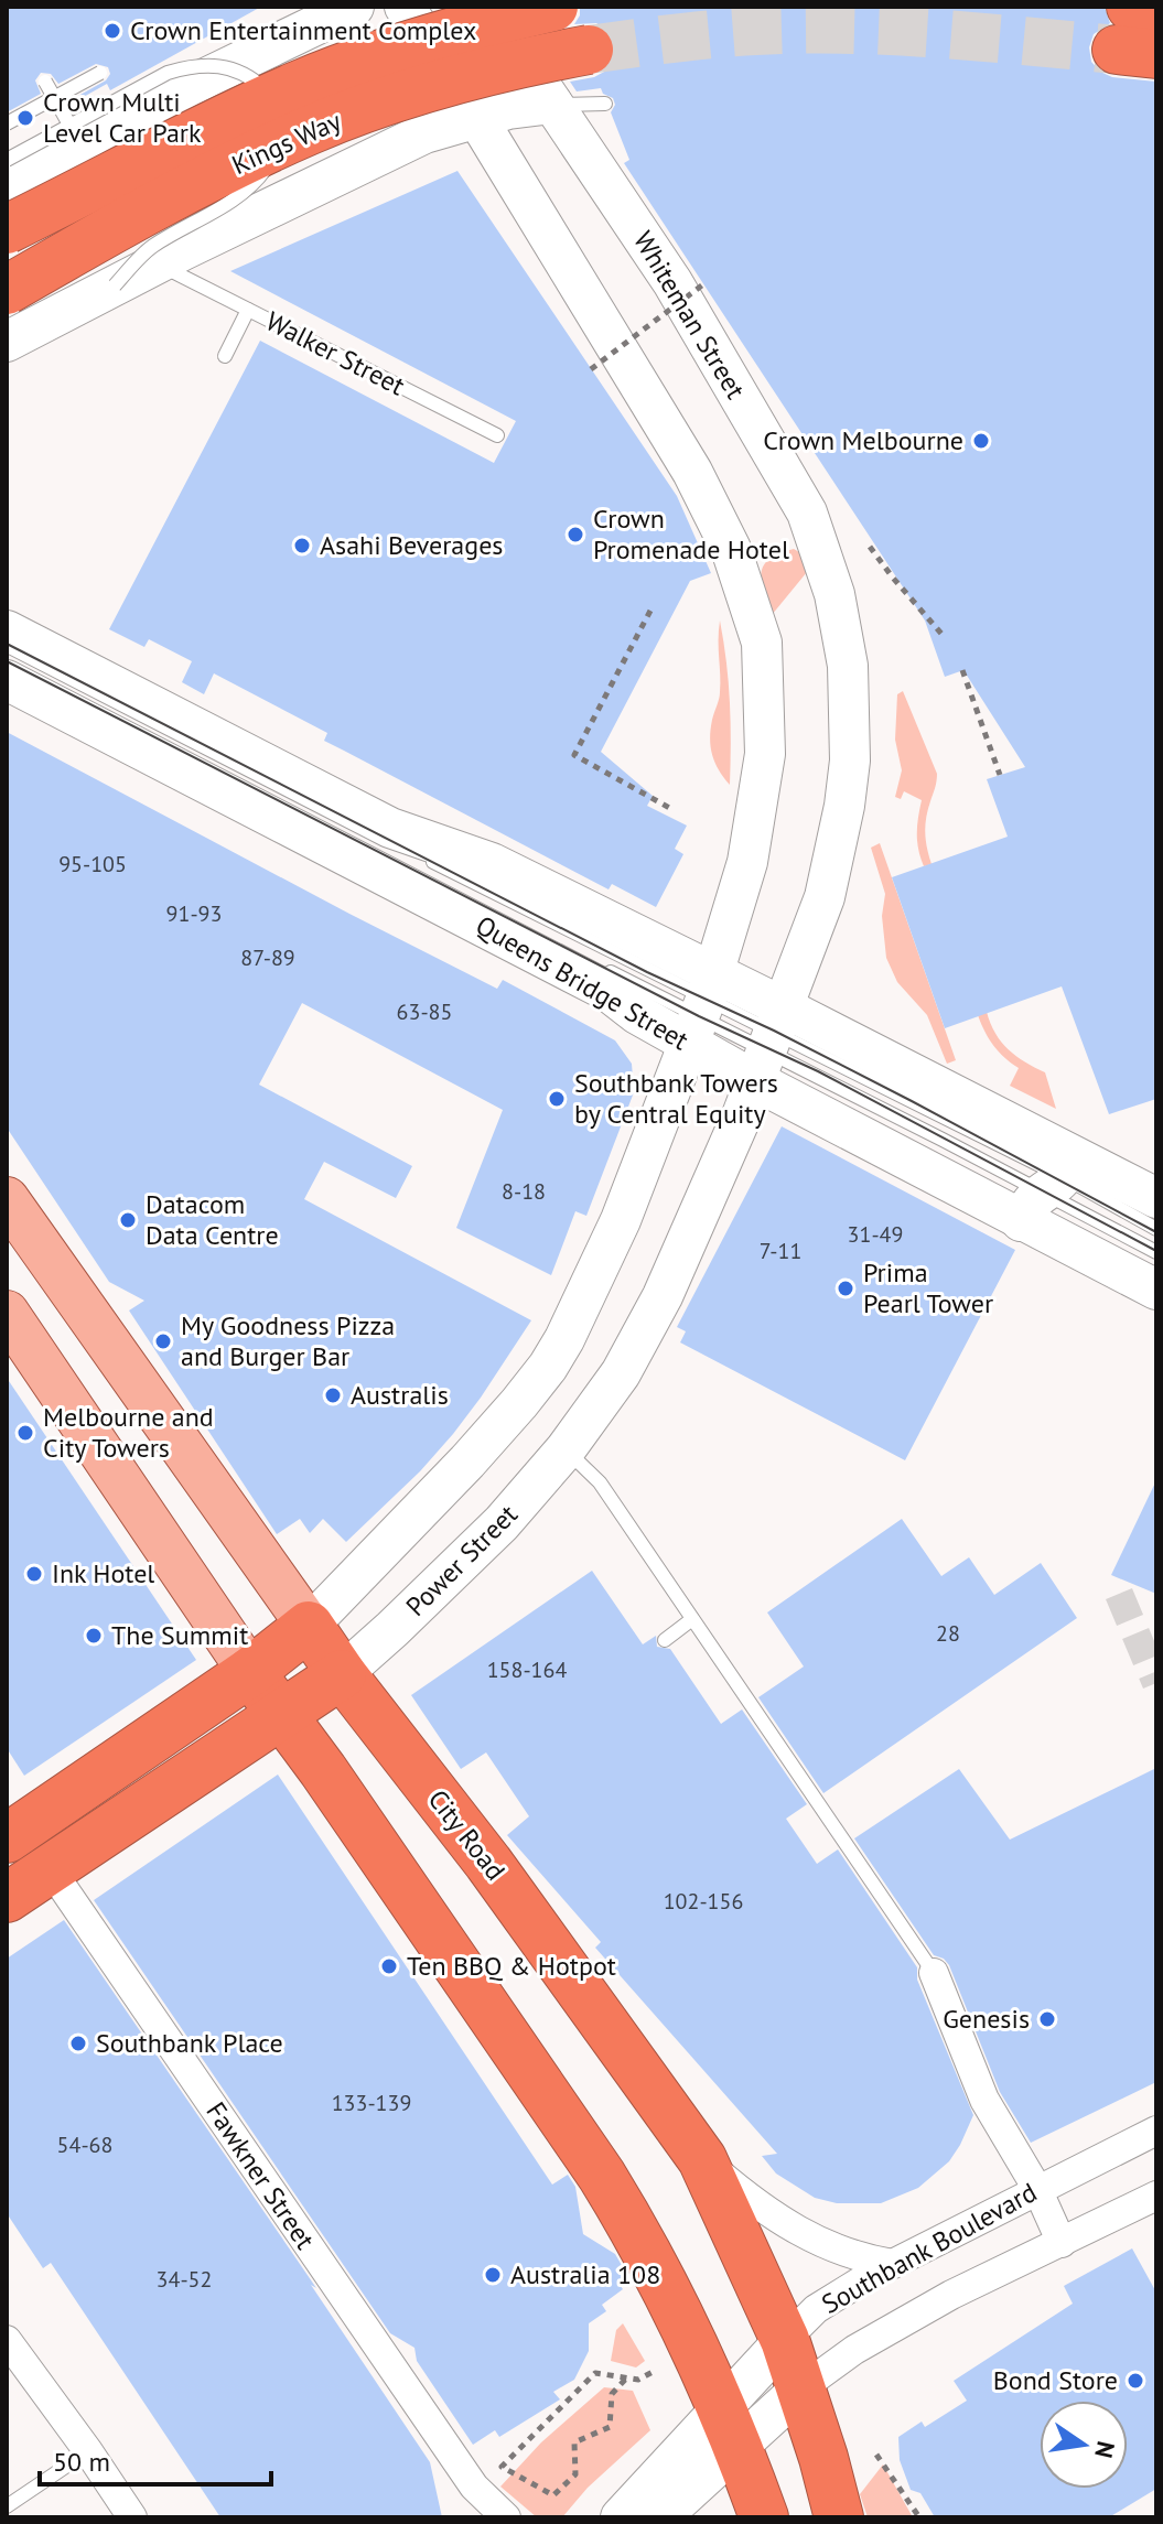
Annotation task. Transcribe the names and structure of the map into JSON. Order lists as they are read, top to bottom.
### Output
{
  "streets": {
    "highway": [
      "Kings Way",
      "Power Street",
      "City Road",
      "Fawkner Street"
    ],
    "street": ["Whiteman Street", "Queens Bridge Street", "Southbank Boulevard"],
    "lane": ["Walker Street"]
  },
  "crossings": [
    ["Kings Way", "Whiteman Street"],
    ["Whiteman Street", "Queens Bridge Street"],
    ["Whiteman Street", "Power Street"],
    ["Queens Bridge Street", "Power Street"],
    ["Power Street", "City Road"],
    ["Power Street", "Fawkner Street"],
    ["City Road", "Southbank Boulevard"]
  ],
  "places": [
    "Crown Entertainment Complex",
    "Crown Multi Level Car Park",
    "Crown Melbourne",
    "Crown Promenade Hotel",
    "Asahi Beverages",
    "Southbank Towers by Central Equity",
    "Datacom Data Centre",
    "Prima Pearl Tower",
    "My Goodness Pizza and Burger Bar",
    "Australis",
    "Melbourne and City Towers",
    "Ink Hotel",
    "The Summit",
    "Ten BBQ & Hotpot",
    "Genesis",
    "Southbank Place",
    "Australia 108",
    "Bond Store"
  ],
  "house_numbers": [
    "95-105",
    "91-93",
    "87-89",
    "63-85",
    "8-18",
    "31-49",
    "7-11",
    "28",
    "158-164",
    "102-156",
    "133-139",
    "54-68",
    "34-52"
  ],
  "scale_bar": "50 m",
  "north": "right"
}
